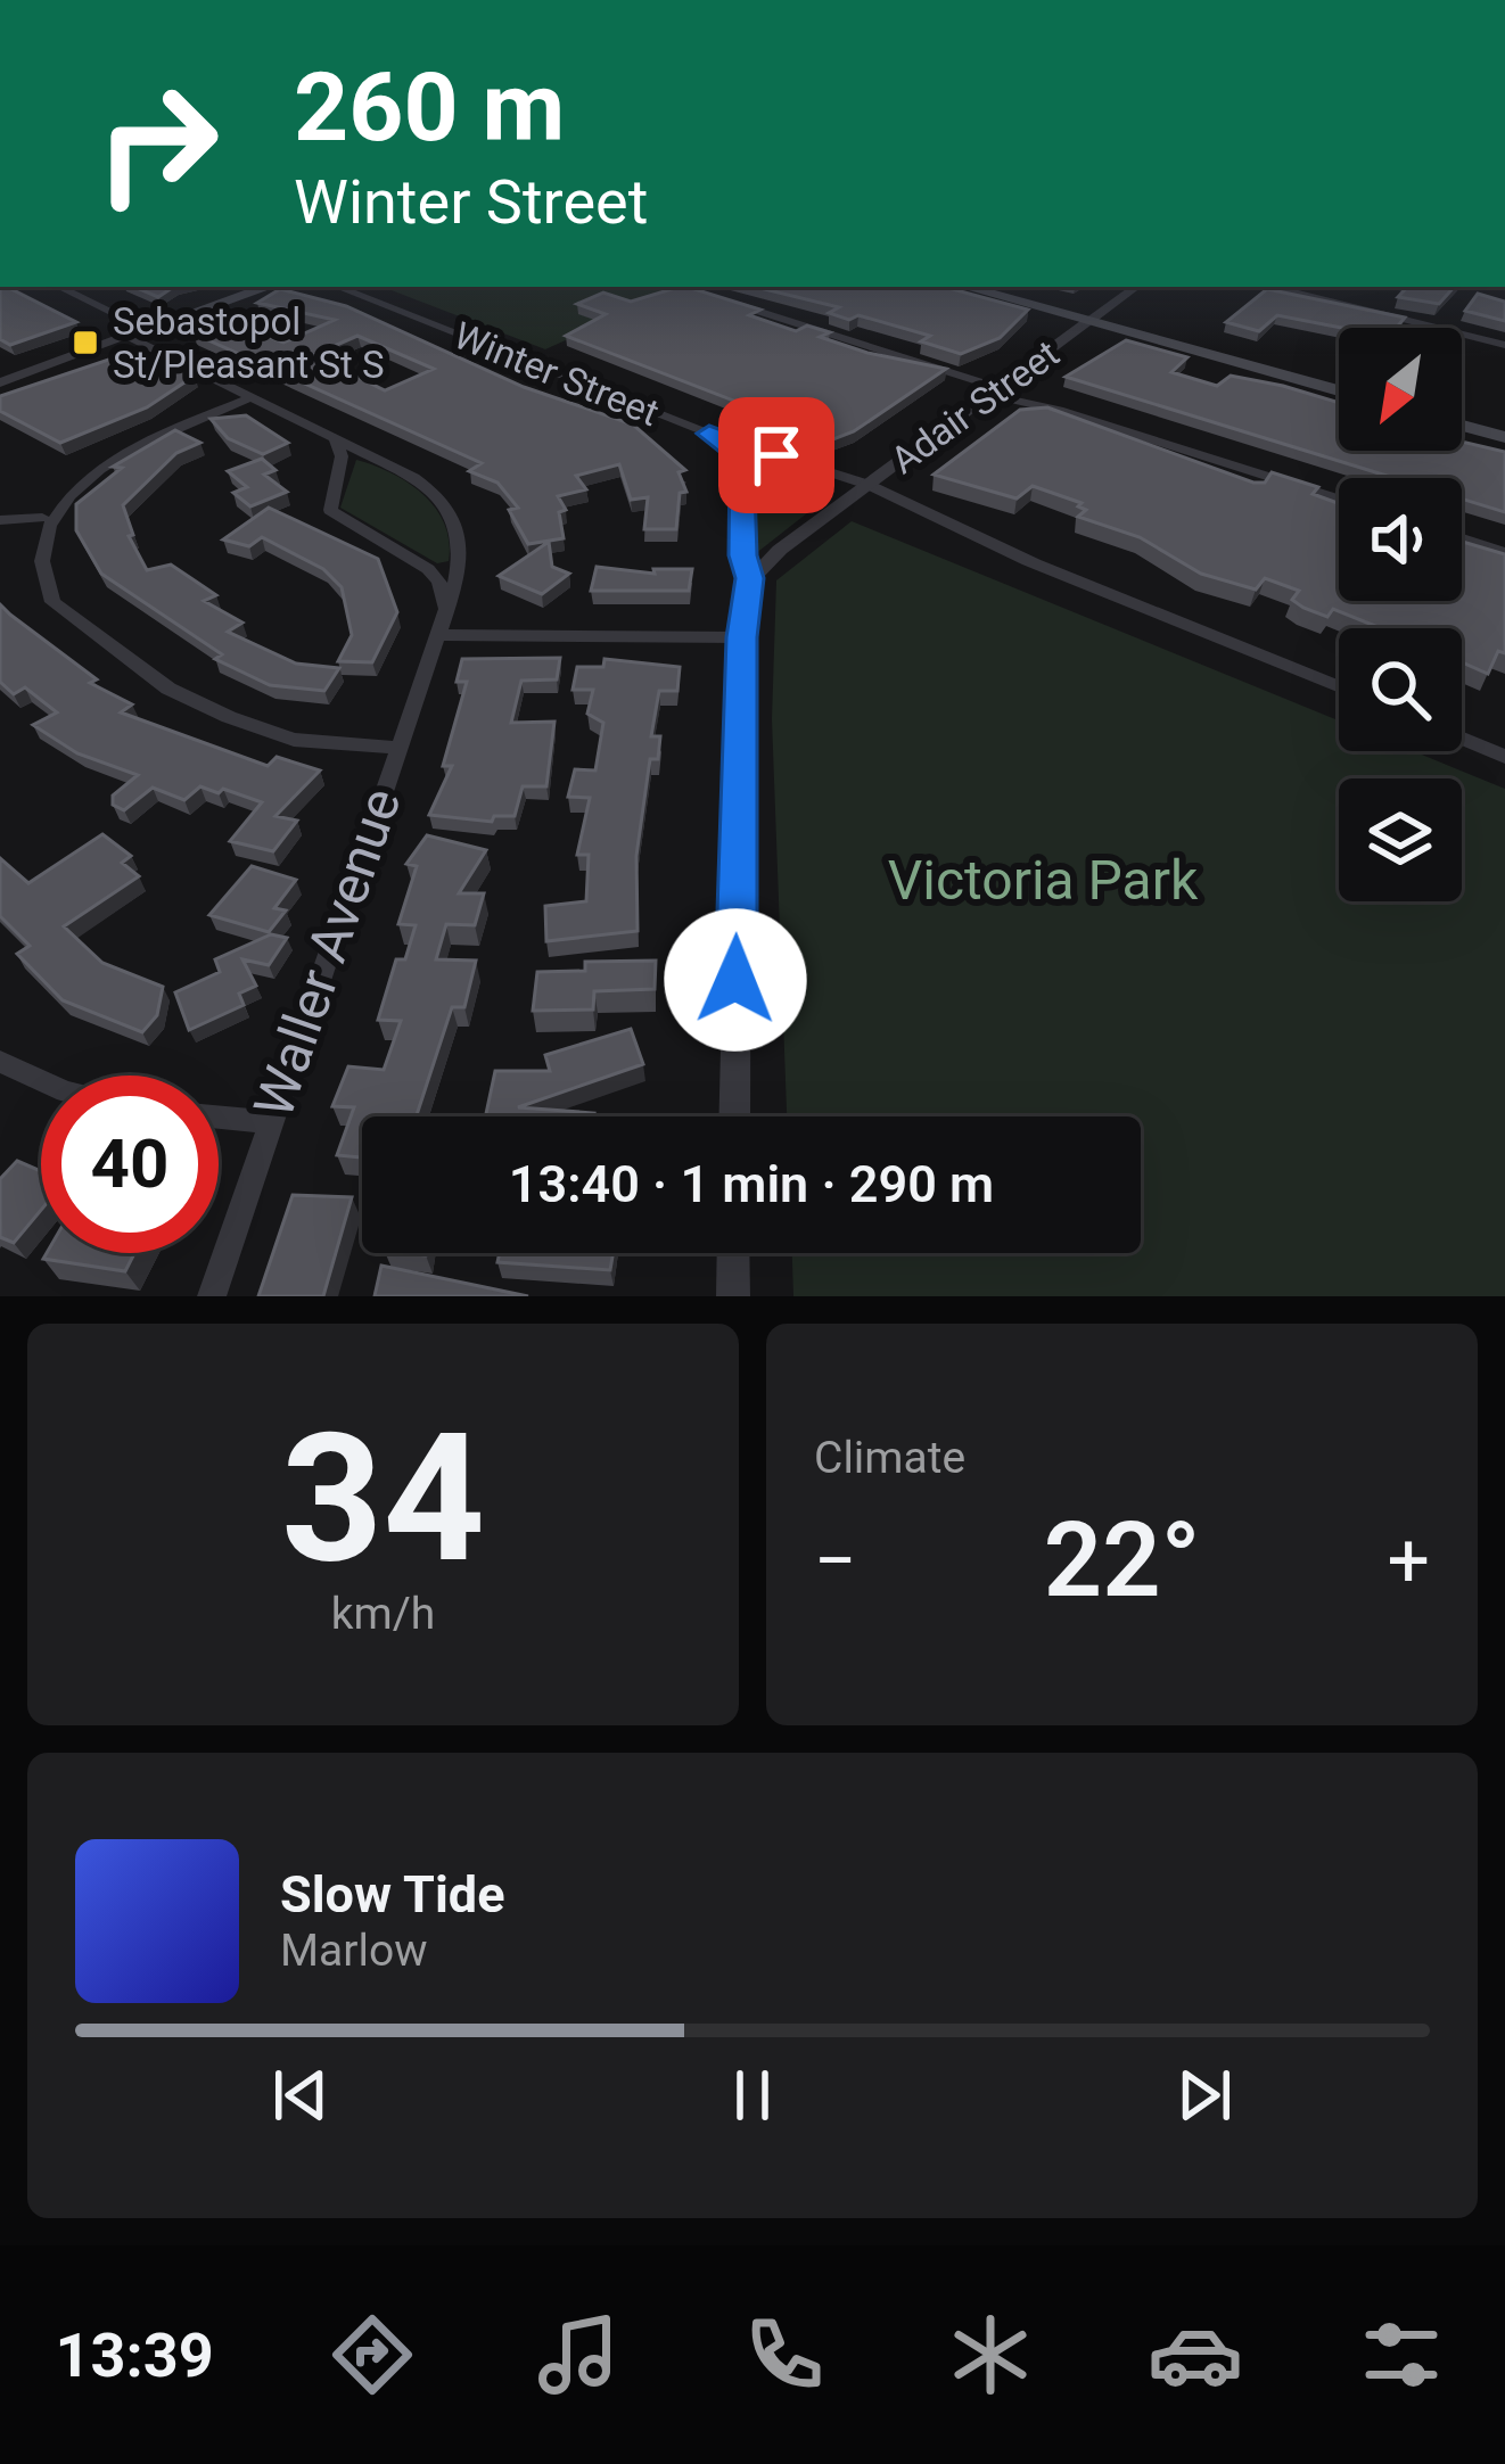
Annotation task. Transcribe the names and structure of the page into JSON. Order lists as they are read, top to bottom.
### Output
{
  "streets": {
    "street": ["Winter Street", "Adair Street", "Waller Avenue"]
  },
  "crossings": [
    ["Winter Street", "Adair Street"]
  ],
  "parks": ["Victoria Park"],
  "places": {
    "transit": ["Sebastopol St/Pleasant St S"]
  },
  "north": "bottom left",
  "page": {
    "turn": ["260 m", "Winter Street"],
    "limit": "40",
    "trip": "13:40 · 1 min · 290 m",
    "tile": [
      ["34", "km/h"],
      "Climate"
    ],
    "heat": ["−", "22°", "+"],
    "song": ["Slow Tide", "Marlow"],
    "tabs": "13:39"
  }
}
